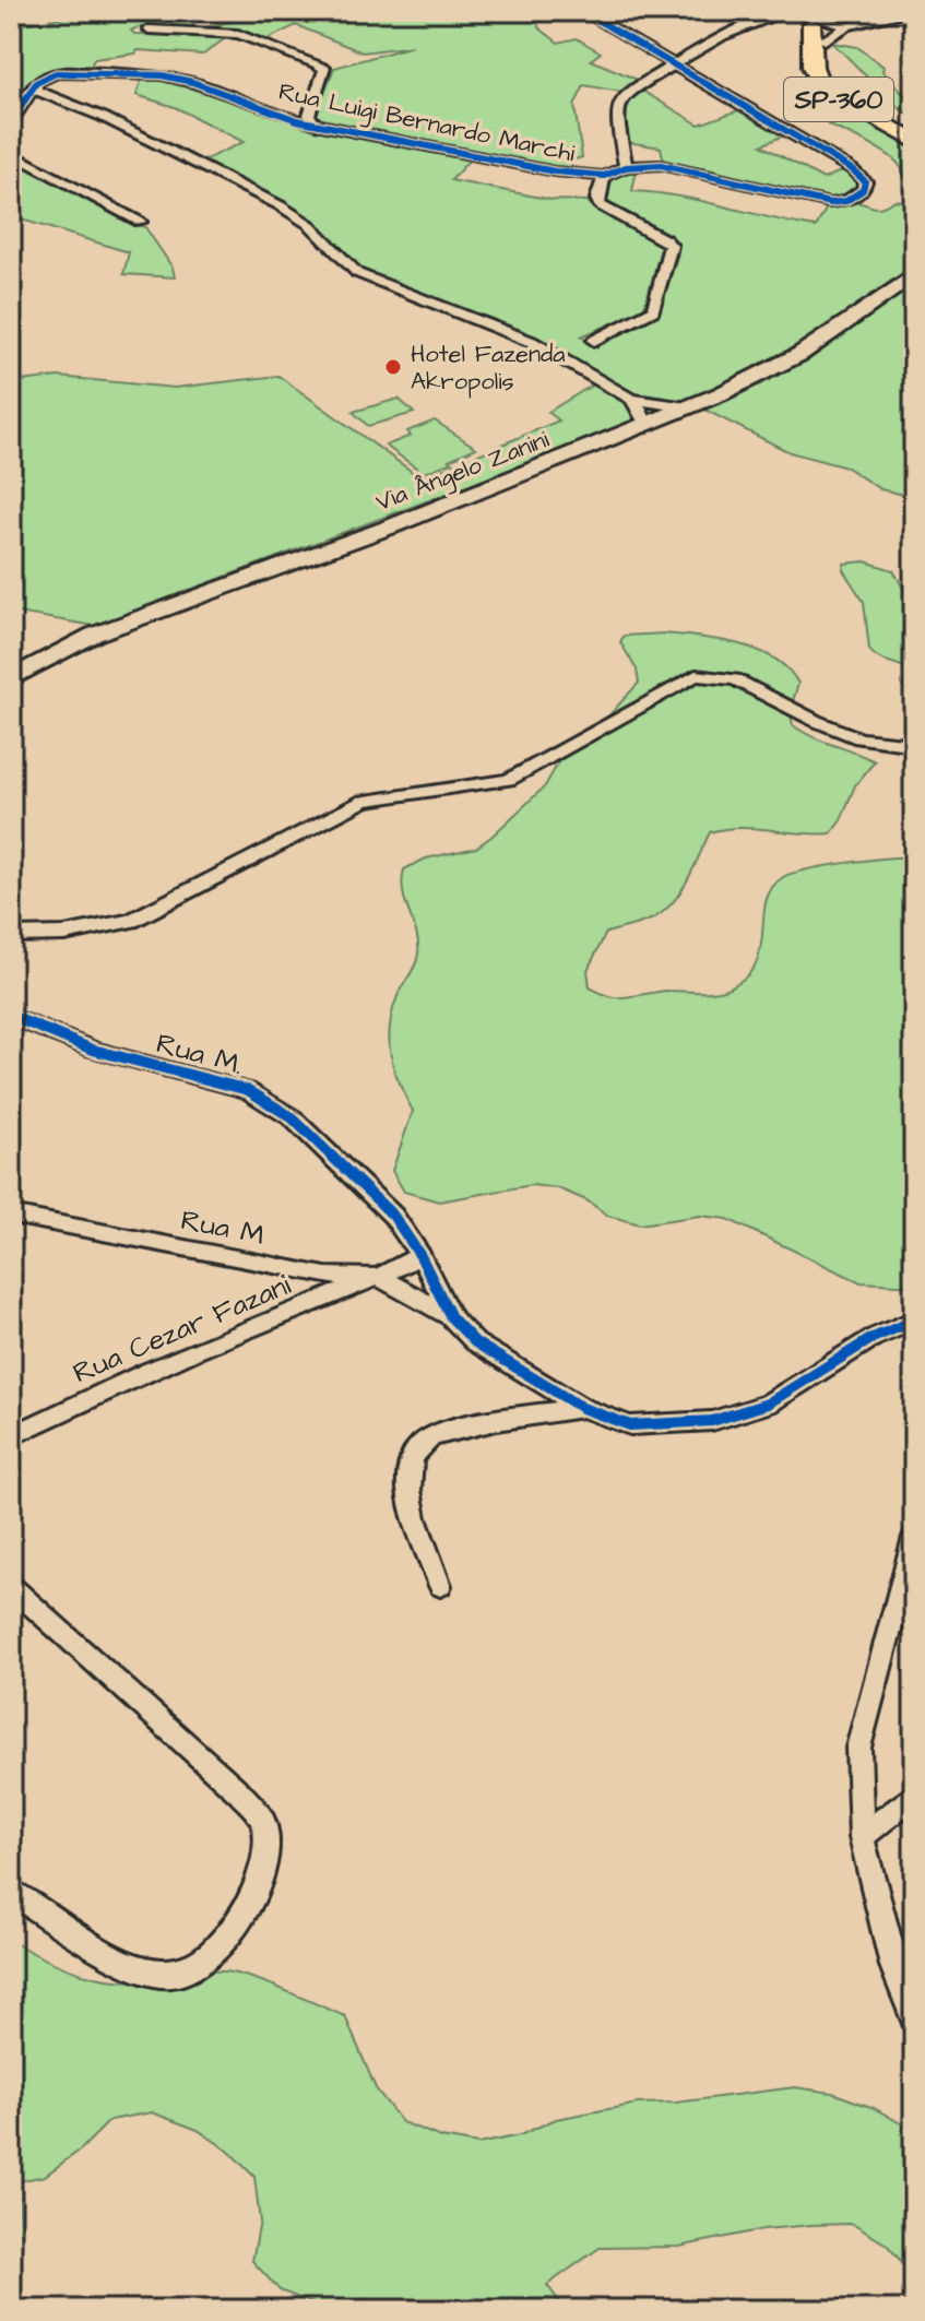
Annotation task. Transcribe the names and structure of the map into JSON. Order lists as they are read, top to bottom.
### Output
{
  "streets": {
    "main road": ["SP-360"],
    "street": [
      "Rua Luigi Bernardo Marchi",
      "Via Ângelo Zanini",
      "Rua M.",
      "Rua M",
      "Rua Cezar Fazani"
    ]
  },
  "crossings": [
    ["Rua M.", "Rua M"],
    ["Rua M", "Rua Cezar Fazani"]
  ],
  "places": ["Hotel Fazenda Akropolis"]
}
